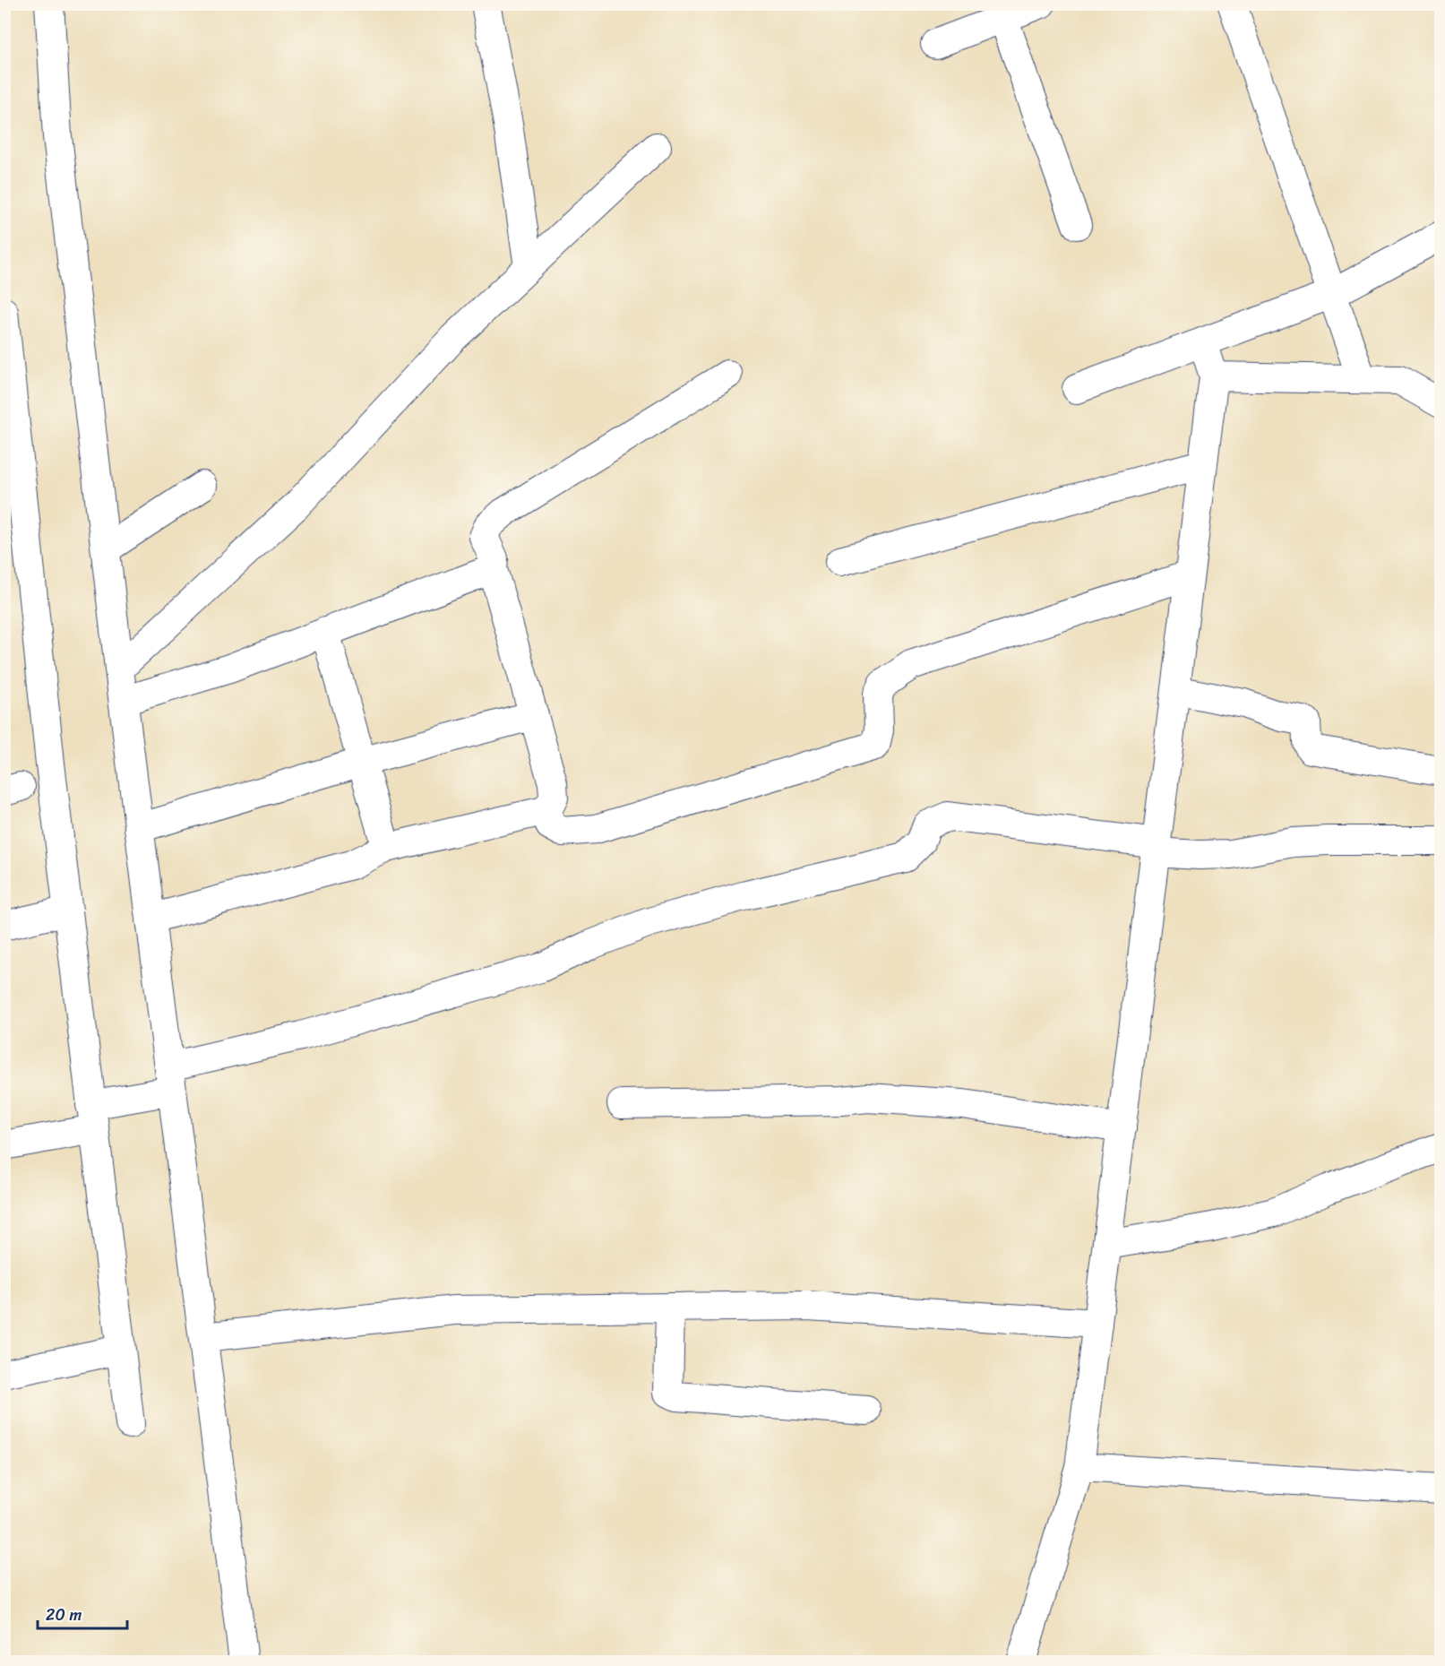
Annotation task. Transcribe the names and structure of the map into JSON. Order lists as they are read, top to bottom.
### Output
{
  "scale_bar": "20 m"
}
